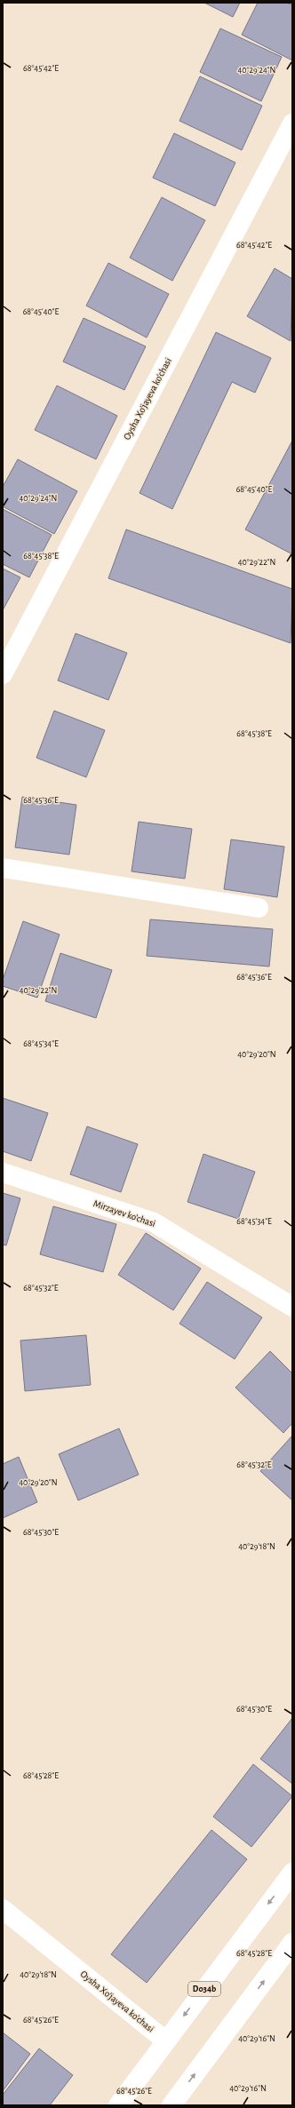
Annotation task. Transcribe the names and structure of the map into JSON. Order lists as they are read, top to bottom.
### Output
{
  "streets": {
    "street": ["Oysha Xo'jayeva ko'chasi", "Mirzayev ko'chasi", "D034b"]
  },
  "crossings": [
    ["Oysha Xo'jayeva ko'chasi", "D034b"]
  ],
  "coordinates": [
    "68°45'42\"E",
    "40°29'24\"N",
    "68°45'40\"E",
    "68°45'38\"E",
    "40°29'22\"N",
    "68°45'36\"E",
    "68°45'34\"E",
    "40°29'20\"N",
    "68°45'32\"E",
    "68°45'30\"E",
    "40°29'18\"N",
    "68°45'28\"E",
    "68°45'26\"E",
    "40°29'16\"N"
  ]
}
